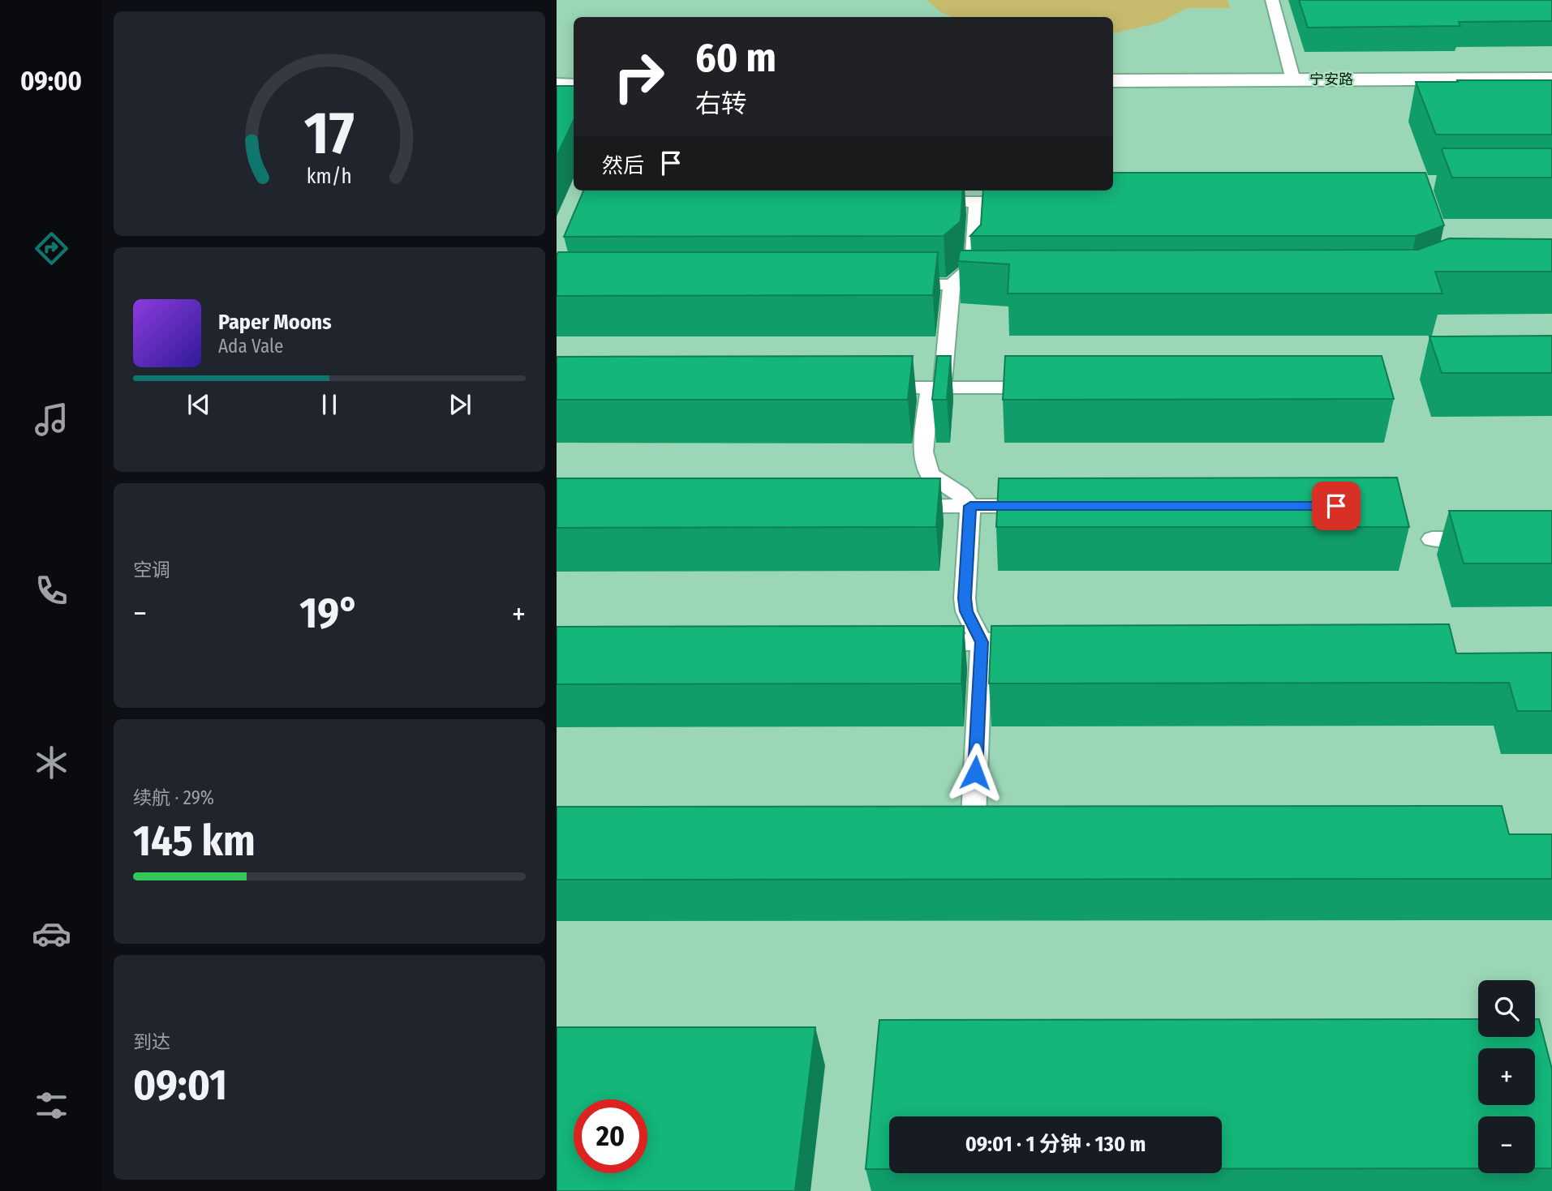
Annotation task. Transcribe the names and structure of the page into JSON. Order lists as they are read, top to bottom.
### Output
{
  "streets": {
    "street": ["宁安路"]
  },
  "page": {
    "tabs": "09:00",
    "turn": ["60 m", "右转"],
    "then": "然后",
    "song": ["Paper Moons", "Ada Vale"],
    "tile": [
      "空调",
      ["续航 · 29%", "145 km"],
      ["到达", "09:01"]
    ],
    "heat": ["−", "19°", "+"],
    "map_buttons": ["+", "−"],
    "limit": "20",
    "trip": "09:01 · 1 分钟 · 130 m",
    "gauge": ["17", "km/h"]
  }
}
